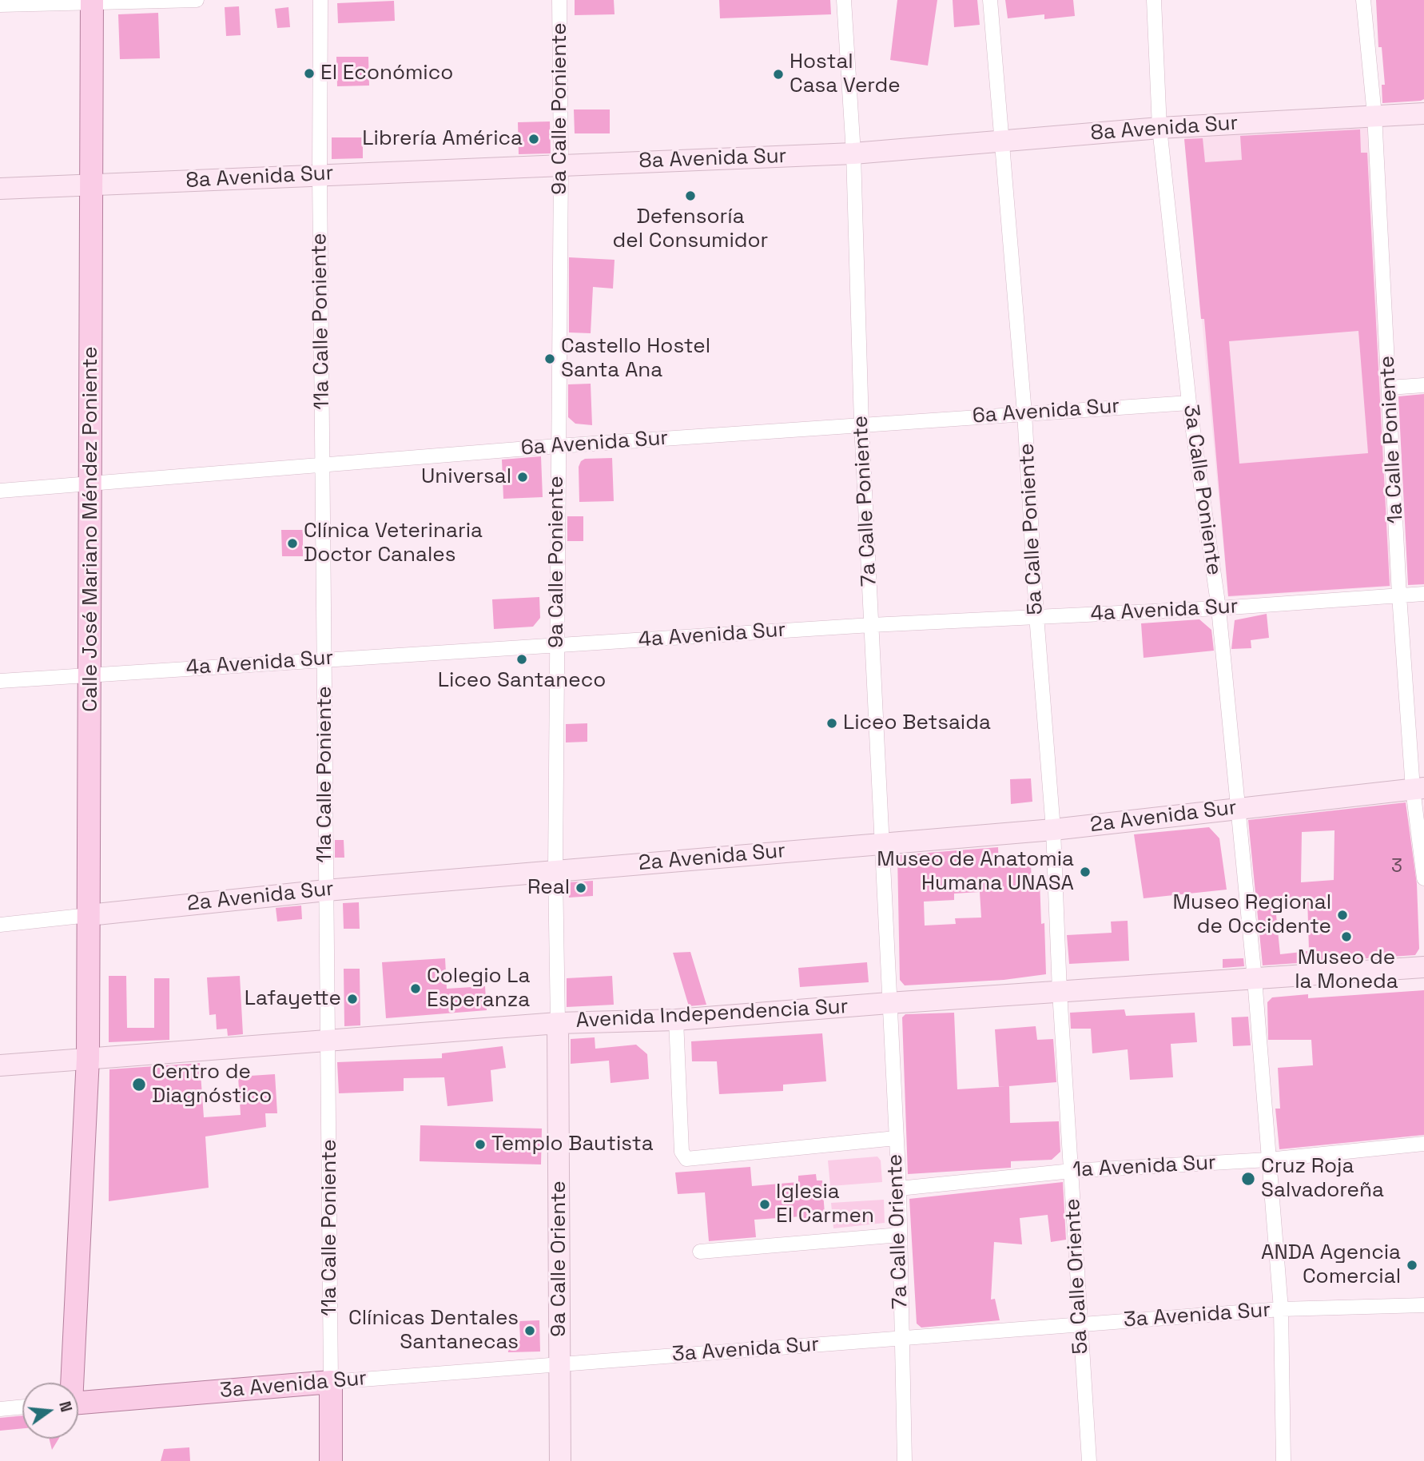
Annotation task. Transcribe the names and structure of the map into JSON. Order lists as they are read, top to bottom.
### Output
{
  "streets": {
    "main road": [
      "8a Avenida Sur",
      "Calle José Mariano Méndez Poniente",
      "2a Avenida Sur",
      "Avenida Independencia Sur",
      "9a Calle Oriente",
      "3a Avenida Sur"
    ],
    "street": [
      "9a Calle Poniente",
      "11a Calle Poniente",
      "6a Avenida Sur",
      "1a Calle Poniente",
      "3a Calle Poniente",
      "7a Calle Poniente",
      "5a Calle Poniente",
      "4a Avenida Sur",
      "1a Avenida Sur",
      "7a Calle Oriente",
      "5a Calle Oriente"
    ]
  },
  "crossings": [
    ["9a Calle Poniente", "8a Avenida Sur"],
    ["9a Calle Poniente", "6a Avenida Sur"],
    ["9a Calle Poniente", "4a Avenida Sur"],
    ["9a Calle Poniente", "2a Avenida Sur"],
    ["9a Calle Poniente", "Avenida Independencia Sur"],
    ["9a Calle Poniente", "9a Calle Oriente"],
    ["8a Avenida Sur", "11a Calle Poniente"],
    ["8a Avenida Sur", "1a Calle Poniente"],
    ["8a Avenida Sur", "3a Calle Poniente"],
    ["8a Avenida Sur", "7a Calle Poniente"],
    ["8a Avenida Sur", "Calle José Mariano Méndez Poniente"],
    ["8a Avenida Sur", "5a Calle Poniente"],
    ["11a Calle Poniente", "6a Avenida Sur"],
    ["11a Calle Poniente", "4a Avenida Sur"],
    ["11a Calle Poniente", "2a Avenida Sur"],
    ["11a Calle Poniente", "Avenida Independencia Sur"],
    ["11a Calle Poniente", "3a Avenida Sur"],
    ["6a Avenida Sur", "3a Calle Poniente"],
    ["6a Avenida Sur", "7a Calle Poniente"],
    ["6a Avenida Sur", "Calle José Mariano Méndez Poniente"],
    ["6a Avenida Sur", "5a Calle Poniente"],
    ["1a Calle Poniente", "4a Avenida Sur"],
    ["1a Calle Poniente", "2a Avenida Sur"],
    ["3a Calle Poniente", "4a Avenida Sur"],
    ["3a Calle Poniente", "2a Avenida Sur"],
    ["3a Calle Poniente", "Avenida Independencia Sur"],
    ["3a Calle Poniente", "1a Avenida Sur"],
    ["3a Calle Poniente", "3a Avenida Sur"],
    ["7a Calle Poniente", "4a Avenida Sur"],
    ["7a Calle Poniente", "2a Avenida Sur"],
    ["7a Calle Poniente", "Avenida Independencia Sur"],
    ["7a Calle Poniente", "7a Calle Oriente"],
    ["Calle José Mariano Méndez Poniente", "4a Avenida Sur"],
    ["Calle José Mariano Méndez Poniente", "2a Avenida Sur"],
    ["Calle José Mariano Méndez Poniente", "Avenida Independencia Sur"],
    ["5a Calle Poniente", "4a Avenida Sur"],
    ["5a Calle Poniente", "2a Avenida Sur"],
    ["5a Calle Poniente", "Avenida Independencia Sur"],
    ["5a Calle Poniente", "5a Calle Oriente"],
    ["Avenida Independencia Sur", "7a Calle Oriente"],
    ["Avenida Independencia Sur", "9a Calle Oriente"],
    ["Avenida Independencia Sur", "5a Calle Oriente"],
    ["1a Avenida Sur", "7a Calle Oriente"],
    ["1a Avenida Sur", "5a Calle Oriente"],
    ["7a Calle Oriente", "3a Avenida Sur"],
    ["9a Calle Oriente", "3a Avenida Sur"],
    ["5a Calle Oriente", "3a Avenida Sur"]
  ],
  "places": [
    "El Económico",
    "Hostal Casa Verde",
    "Librería América",
    "Defensoría del Consumidor",
    "Castello Hostel Santa Ana",
    "Universal",
    "Clínica Veterinaria Doctor Canales",
    "Liceo Santaneco",
    "Liceo Betsaida",
    "Museo de Anatomia Humana UNASA",
    "Real",
    "Museo Regional de Occidente",
    "Museo de la Moneda",
    "Colegio La Esperanza",
    "Lafayette",
    "Centro de Diagnóstico",
    "Templo Bautista",
    "Cruz Roja Salvadoreña",
    "Iglesia El Carmen",
    "ANDA Agencia Comercial",
    "Clínicas Dentales Santanecas"
  ],
  "house_numbers": ["3"],
  "north": "right"
}
